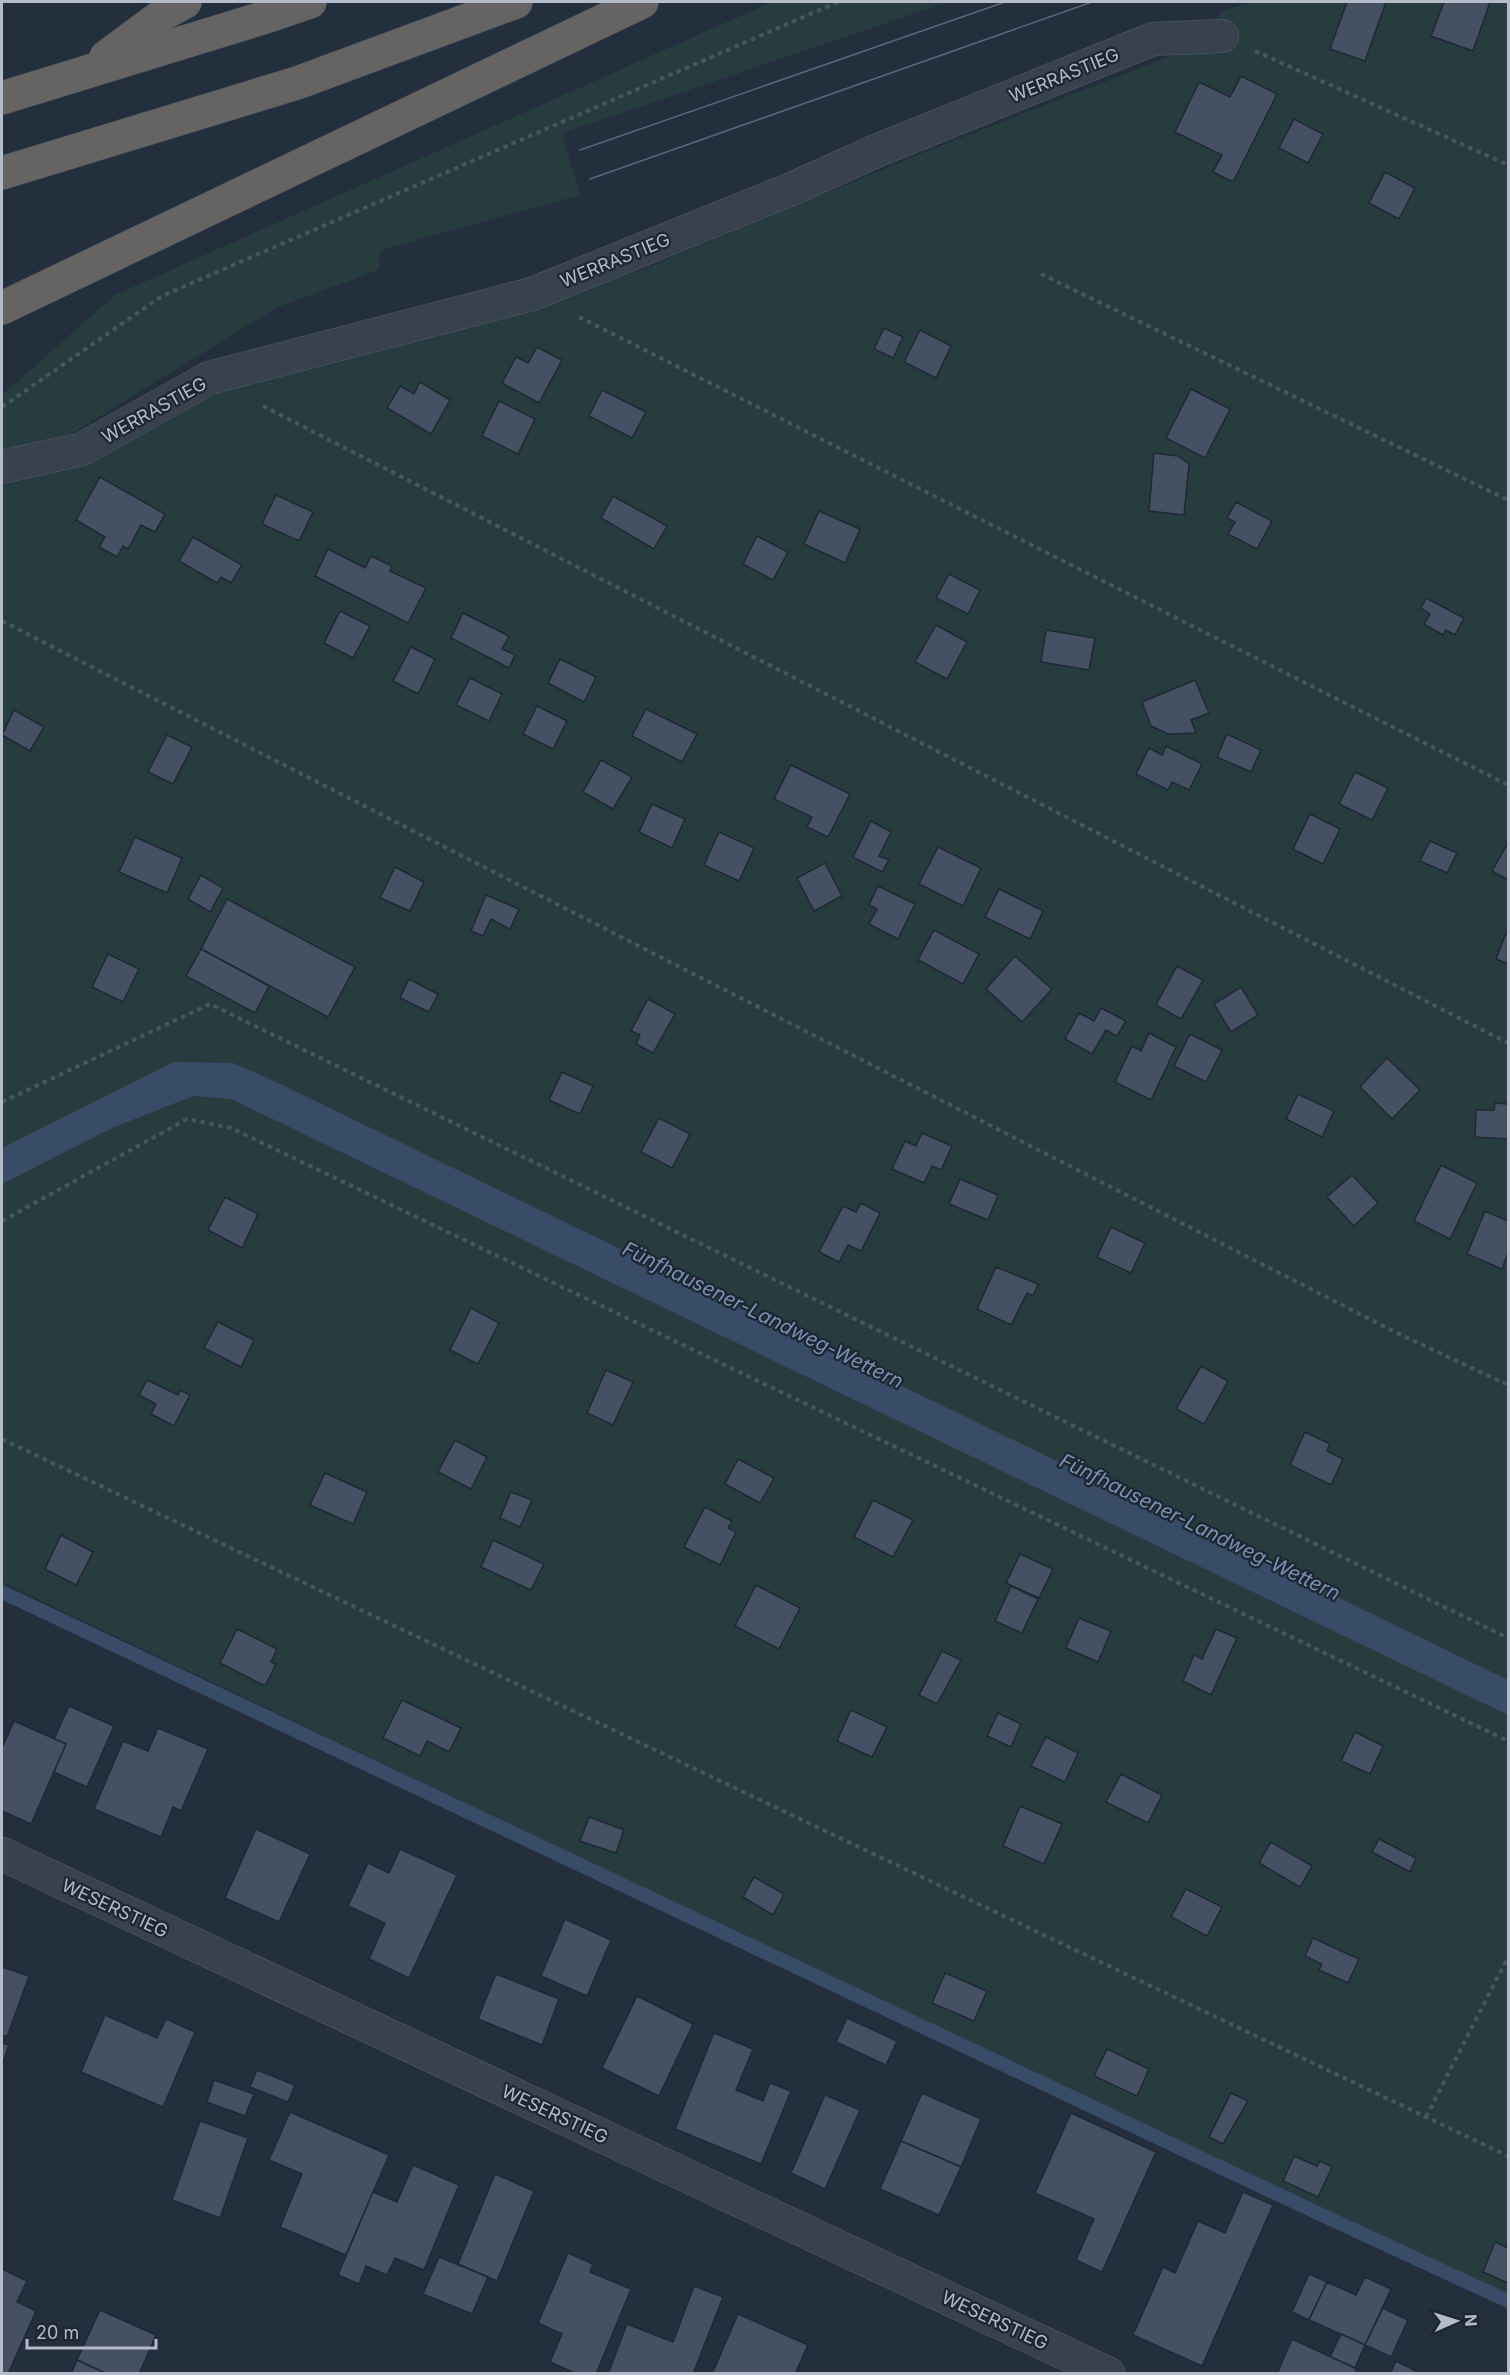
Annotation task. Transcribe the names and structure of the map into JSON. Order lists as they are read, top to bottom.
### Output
{
  "streets": {
    "street": ["WERRASTIEG", "WESERSTIEG"]
  },
  "water": ["Fünfhausener-Landweg-Wettern"],
  "scale_bar": "20 m",
  "north": "right"
}
